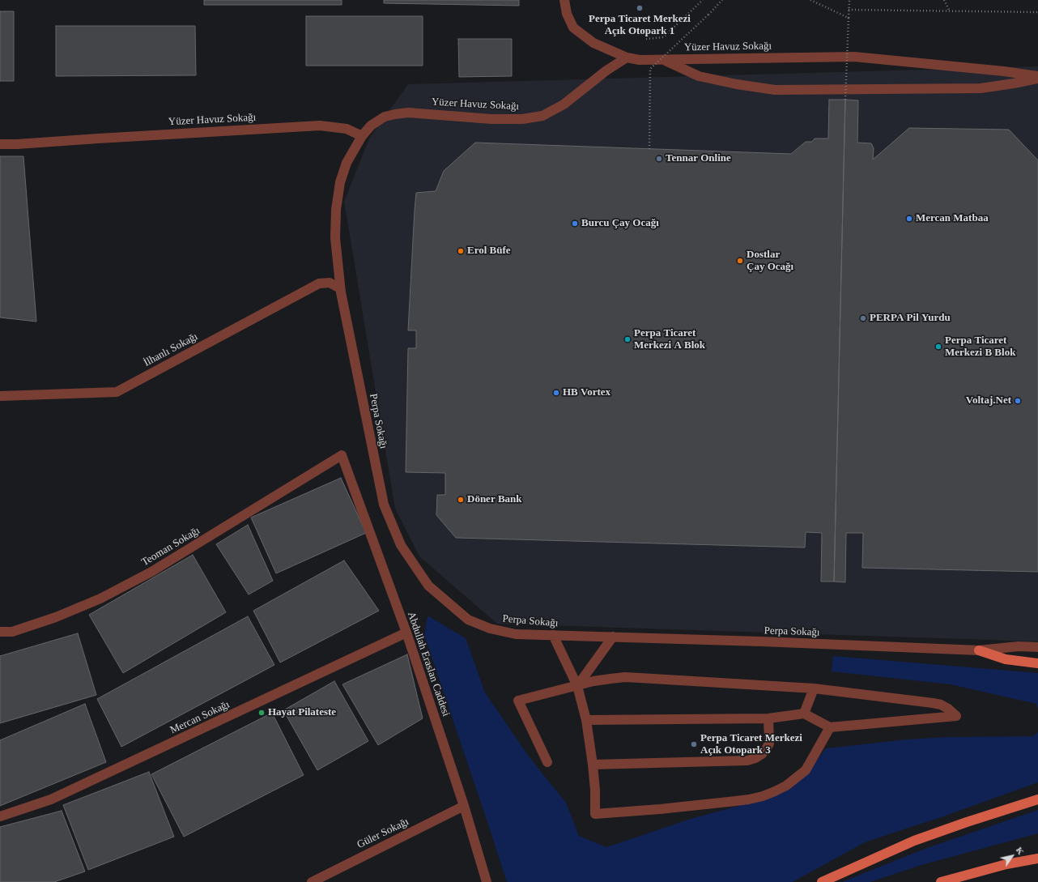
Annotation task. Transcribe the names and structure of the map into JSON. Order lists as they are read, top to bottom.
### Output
{
  "streets": {
    "street": [
      "Yüzer Havuz Sokağı",
      "İlhanlı Sokağı",
      "Perpa Sokağı",
      "Teoman Sokağı",
      "Abdullah Eraslan Caddesi",
      "Mercan Sokağı",
      "Güler Sokağı"
    ]
  },
  "crossings": [
    ["Yüzer Havuz Sokağı", "Perpa Sokağı"],
    ["İlhanlı Sokağı", "Perpa Sokağı"],
    ["Teoman Sokağı", "Abdullah Eraslan Caddesi"],
    ["Abdullah Eraslan Caddesi", "Mercan Sokağı"],
    ["Abdullah Eraslan Caddesi", "Güler Sokağı"]
  ],
  "places": [
    "Perpa Ticaret Merkezi Açık Otopark 1",
    "Tennar Online",
    "Mercan Matbaa",
    "Burcu Çay Ocağı",
    "Erol Büfe",
    "Dostlar Çay Ocağı",
    "PERPA Pil Yurdu",
    "Perpa Ticaret Merkezi A Blok",
    "Perpa Ticaret Merkezi B Blok",
    "HB Vortex",
    "Voltaj.Net",
    "Döner Bank",
    "Hayat Pilateste",
    "Perpa Ticaret Merkezi Açık Otopark 3"
  ],
  "north": "top right"
}
